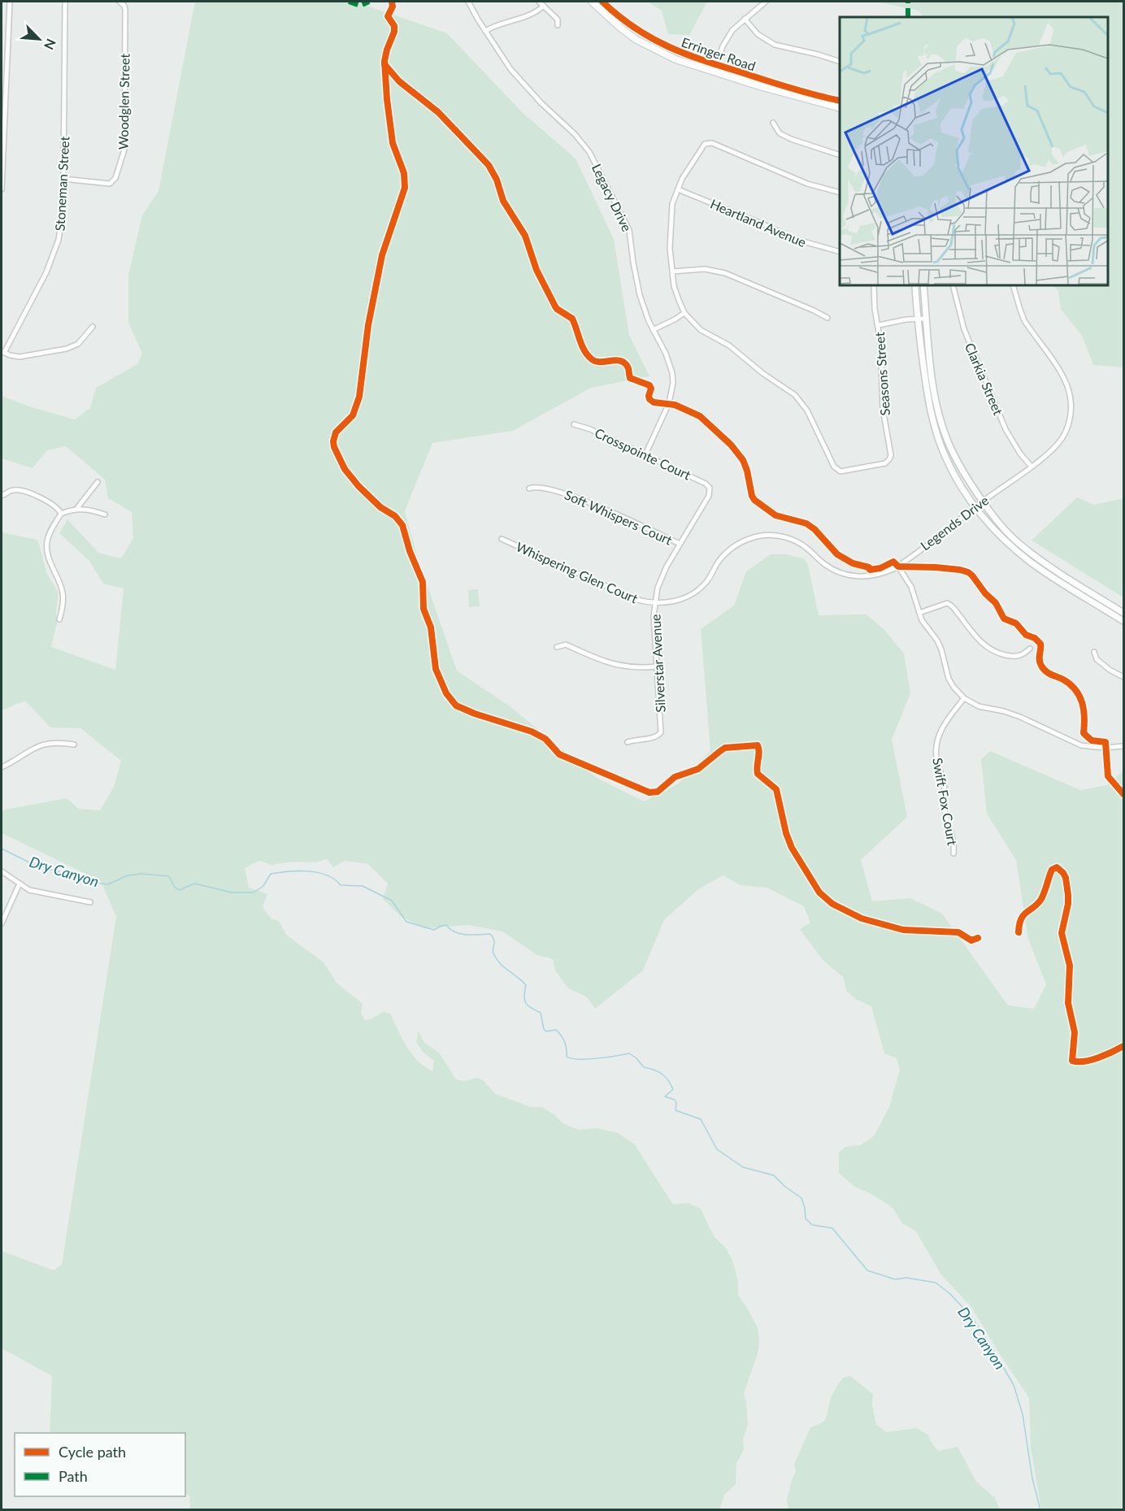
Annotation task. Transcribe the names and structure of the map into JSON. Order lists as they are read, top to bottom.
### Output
{
  "streets": {
    "main road": ["Erringer Road"],
    "street": [
      "Woodglen Street",
      "Stoneman Street",
      "Legacy Drive",
      "Heartland Avenue",
      "Seasons Street",
      "Clarkia Street",
      "Crosspointe Court",
      "Soft Whispers Court",
      "Legends Drive",
      "Whispering Glen Court",
      "Silverstar Avenue",
      "Swift Fox Court"
    ]
  },
  "crossings": [
    ["Woodglen Street", "Stoneman Street"],
    ["Legacy Drive", "Crosspointe Court"],
    ["Clarkia Street", "Legends Drive"],
    ["Crosspointe Court", "Silverstar Avenue"],
    ["Soft Whispers Court", "Silverstar Avenue"],
    ["Legends Drive", "Whispering Glen Court"],
    ["Legends Drive", "Silverstar Avenue"],
    ["Whispering Glen Court", "Silverstar Avenue"]
  ],
  "water": ["Dry Canyon"],
  "legend": ["Cycle path", "Path"],
  "north": "bottom right"
}
